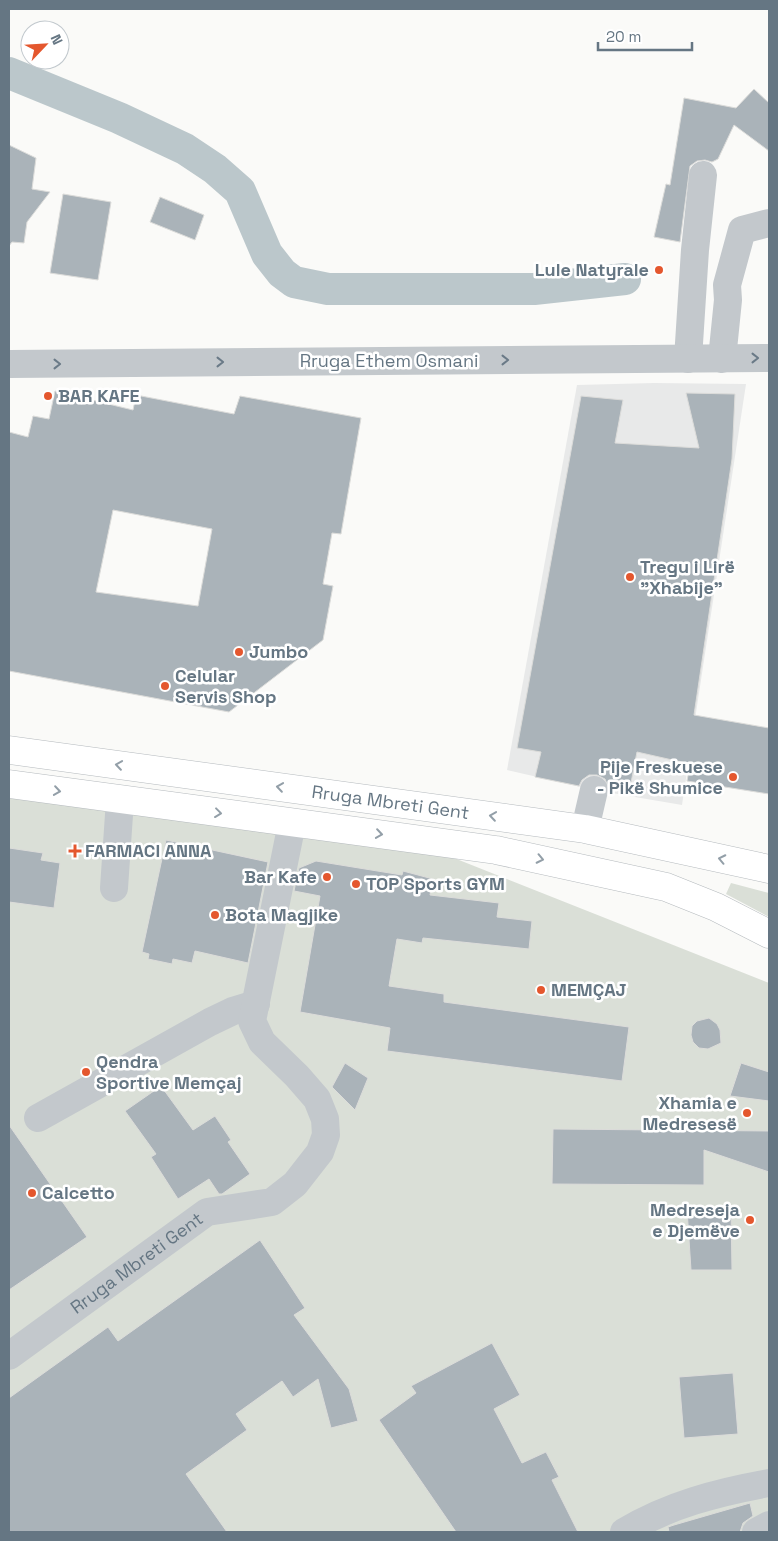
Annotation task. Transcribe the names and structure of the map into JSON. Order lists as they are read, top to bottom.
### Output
{
  "streets": {
    "main road": ["Rruga Mbreti Gent"],
    "street": ["Rruga Ethem Osmani"]
  },
  "one_way": ["Rruga Ethem Osmani"],
  "places": {
    "other": [
      "Lule Natyrale",
      "BAR KAFE",
      "Tregu i Lirë \"Xhabije\"",
      "Jumbo",
      "Celular Servis Shop",
      "Pije Freskuese - Pikë Shumice",
      "Bar Kafe",
      "TOP Sports GYM",
      "Bota Magjike",
      "MEMÇAJ",
      "Qendra Sportive Memçaj",
      "Xhamia e Medresesë",
      "Calcetto",
      "Medreseja e Djemëve"
    ],
    "health": ["FARMACI ANNA"]
  },
  "scale_bar": "20 m",
  "north": "top right"
}
